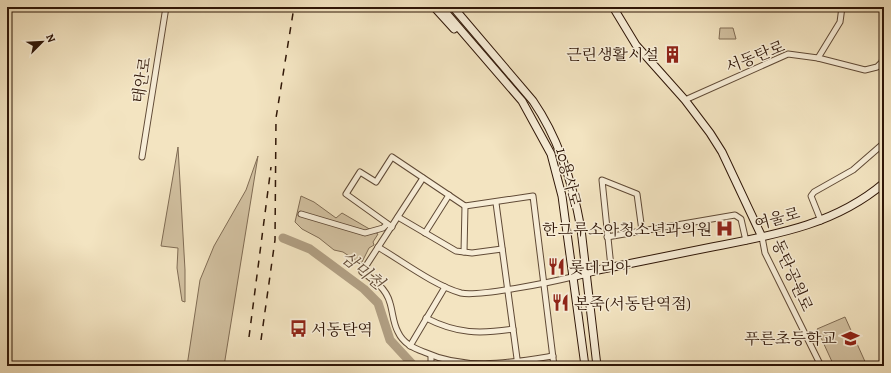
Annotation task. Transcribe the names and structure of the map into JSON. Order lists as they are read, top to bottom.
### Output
{
  "streets": {
    "street": [
      "서동탄로",
      "태안로",
      "10용사로",
      "여울로",
      "동탄공원로"
    ]
  },
  "crossings": [
    ["10용사로", "여울로"],
    ["여울로", "동탄공원로"]
  ],
  "water": ["삼미천"],
  "places": {
    "building": ["근린생활시설"],
    "hospital": ["한그루소아청소년과의원"],
    "restaurant": ["롯데리아", "본죽(서동탄역점)"],
    "bus stop": ["서동탄역"],
    "school or university": ["푸른초등학교"]
  },
  "north": "top right"
}
